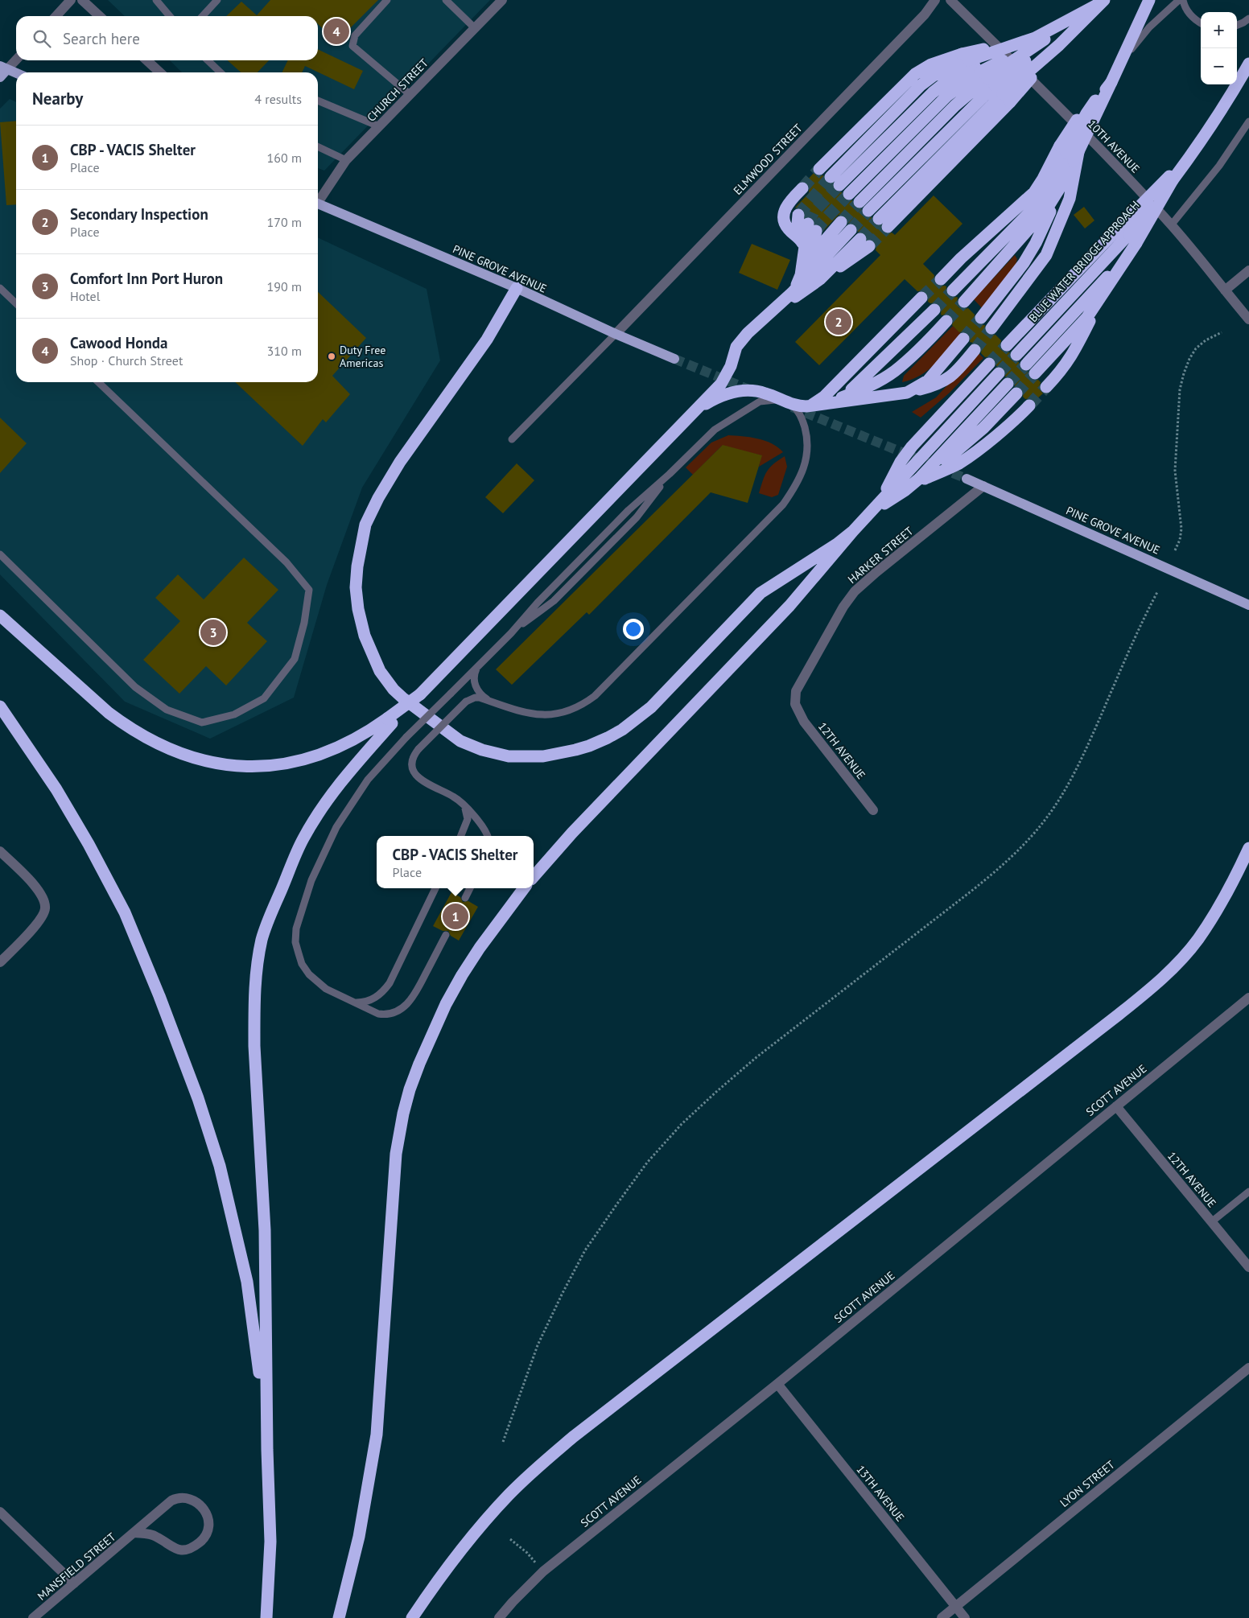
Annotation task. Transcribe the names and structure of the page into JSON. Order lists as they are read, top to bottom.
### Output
{
  "streets": {
    "highway": ["BLUE WATER BRIDGE APPROACH"],
    "main road": ["PINE GROVE AVENUE"],
    "street": [
      "CHURCH STREET",
      "10TH AVENUE",
      "ELMWOOD STREET",
      "HARKER STREET",
      "12TH AVENUE",
      "SCOTT AVENUE",
      "LYON STREET",
      "13TH AVENUE",
      "MANSFIELD STREET"
    ]
  },
  "crossings": [
    ["ELMWOOD STREET", "PINE GROVE AVENUE"],
    ["PINE GROVE AVENUE", "HARKER STREET"],
    ["HARKER STREET", "12TH AVENUE"],
    ["12TH AVENUE", "SCOTT AVENUE"],
    ["SCOTT AVENUE", "13TH AVENUE"],
    ["LYON STREET", "13TH AVENUE"]
  ],
  "places": ["Duty Free Americas"],
  "page": {
    "map_buttons": ["+", "−"],
    "search": "Search here",
    "pins": [
      "4",
      "2",
      "3",
      "1"
    ],
    "heading": ["Nearby", "4 results"],
    "list": [
      {
        "mark": "1",
        "name": "CBP - VACIS Shelter",
        "note": "Place",
        "value": "160 m"
      },
      {
        "mark": "2",
        "name": "Secondary Inspection",
        "note": "Place",
        "value": "170 m"
      },
      {
        "mark": "3",
        "name": "Comfort Inn Port Huron",
        "note": "Hotel",
        "value": "190 m"
      },
      {
        "mark": "4",
        "name": "Cawood Honda",
        "note": "Shop · Church Street",
        "value": "310 m"
      }
    ],
    "popup": ["CBP - VACIS Shelter", "Place"]
  }
}
